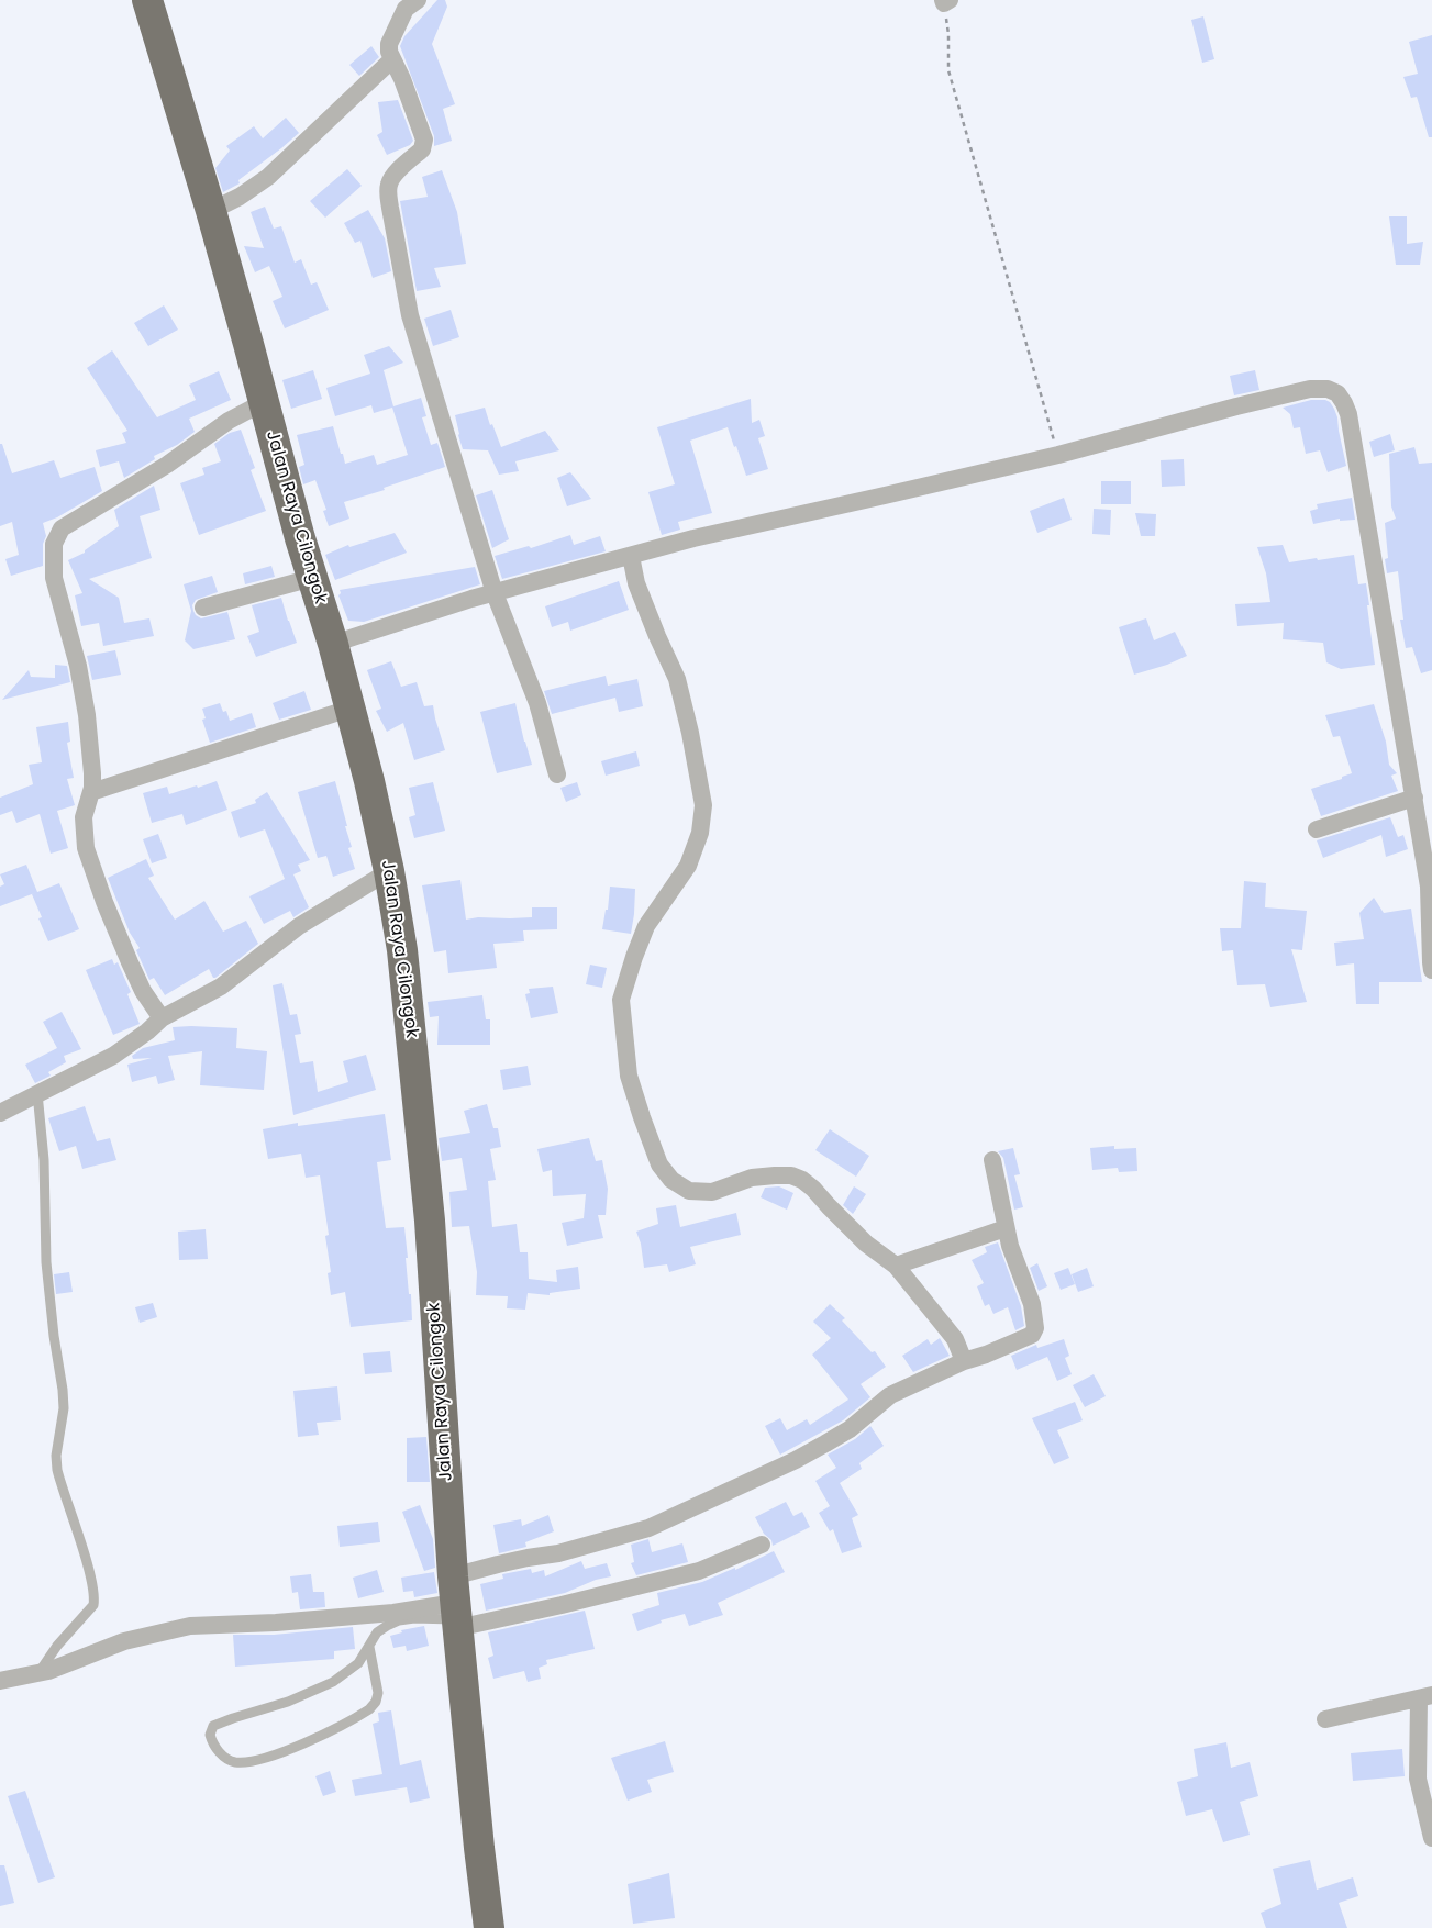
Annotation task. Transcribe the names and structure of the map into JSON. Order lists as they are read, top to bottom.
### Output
{
  "streets": {
    "highway": ["Jalan Raya Cilongok"]
  }
}
